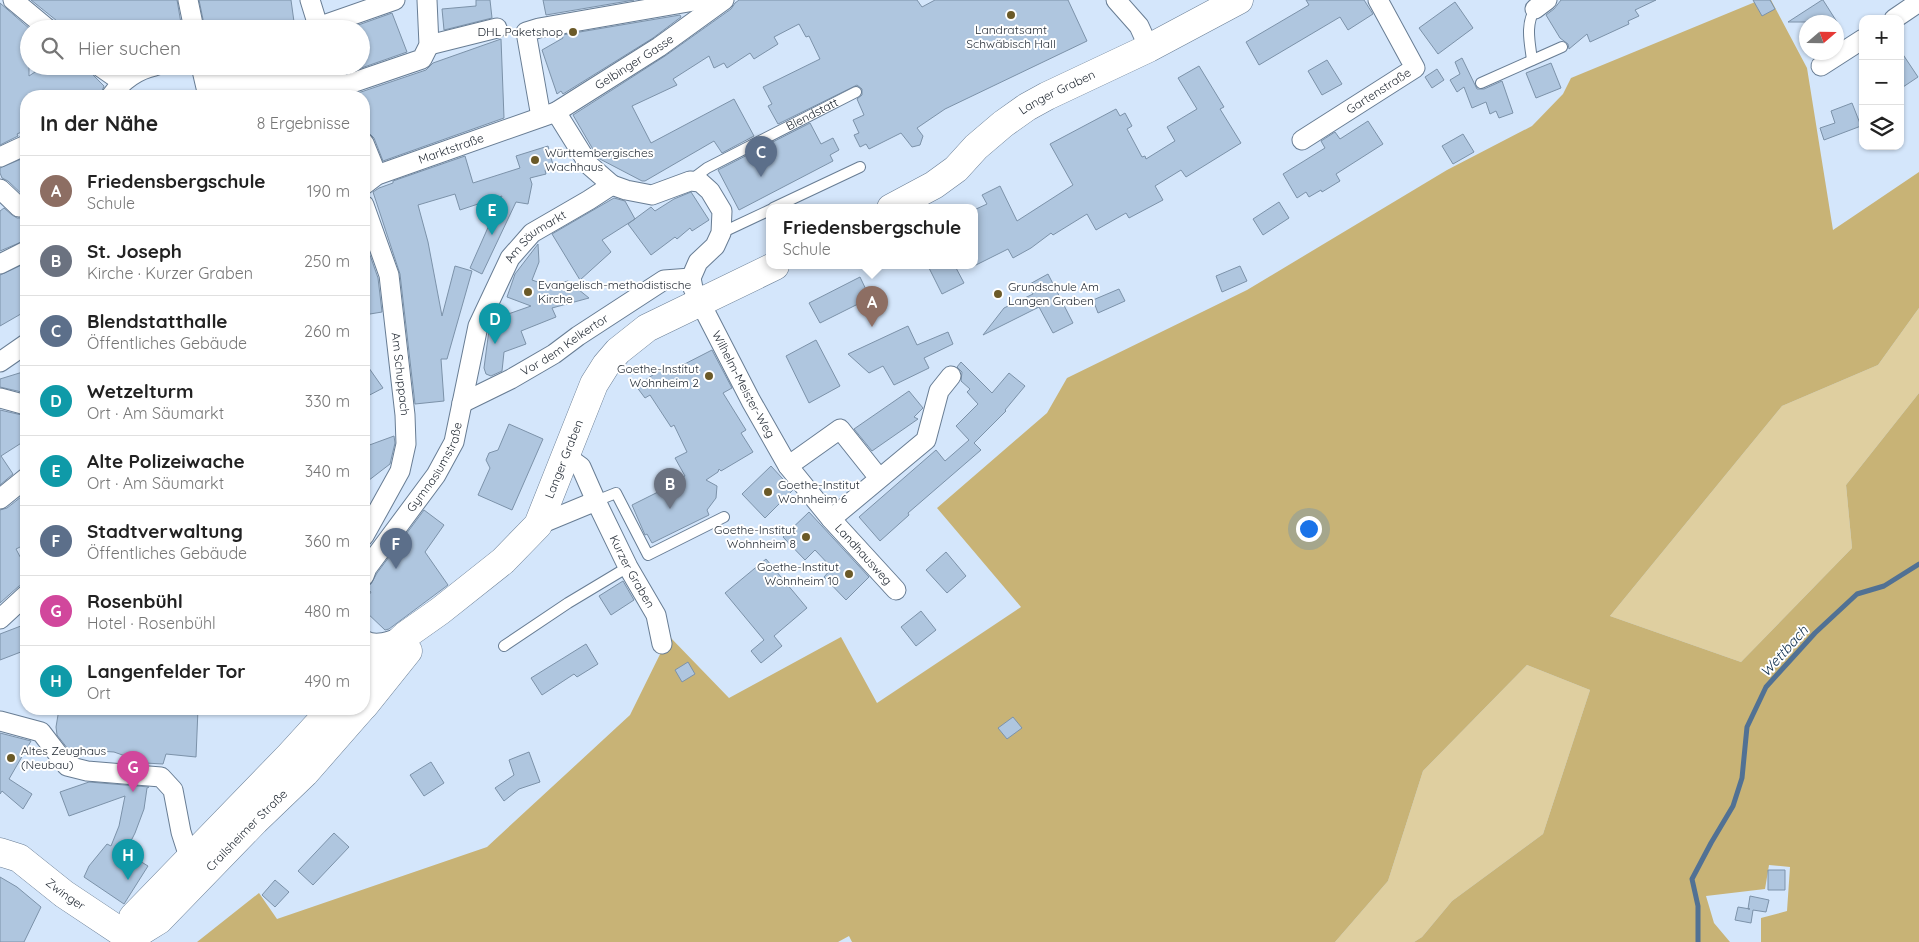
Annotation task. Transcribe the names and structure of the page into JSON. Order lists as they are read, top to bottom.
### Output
{
  "streets": {
    "main road": ["Langer Graben", "Crailsheimer Straße", "Zwinger"],
    "street": [
      "Gelbinger Gasse",
      "Gartenstraße",
      "Blendstatt",
      "Marktstraße",
      "Am Säumarkt",
      "Vor dem Kelkertor",
      "Am Schuppach",
      "Wilhelm-Meister-Weg",
      "Gymnasiumstraße",
      "Landhausweg",
      "Kurzer Graben"
    ]
  },
  "crossings": [
    ["Gelbinger Gasse", "Marktstraße"],
    ["Langer Graben", "Vor dem Kelkertor"],
    ["Langer Graben", "Wilhelm-Meister-Weg"],
    ["Langer Graben", "Kurzer Graben"],
    ["Langer Graben", "Crailsheimer Straße"],
    ["Blendstatt", "Am Säumarkt"],
    ["Am Säumarkt", "Vor dem Kelkertor"],
    ["Am Säumarkt", "Gymnasiumstraße"],
    ["Vor dem Kelkertor", "Wilhelm-Meister-Weg"],
    ["Vor dem Kelkertor", "Gymnasiumstraße"],
    ["Wilhelm-Meister-Weg", "Landhausweg"],
    ["Crailsheimer Straße", "Zwinger"]
  ],
  "water": ["Wettbach"],
  "places": [
    "Landratsamt Schwäbisch Hall",
    "DHL Paketshop",
    "Württembergisches Wachhaus",
    "Evangelisch-methodistische Kirche",
    "Grundschule Am Langen Graben",
    "Goethe-Institut Wohnheim 2",
    "Goethe-Institut Wohnheim 6",
    "Goethe-Institut Wohnheim 8",
    "Goethe-Institut Wohnheim 10",
    "Altes Zeughaus (Neubau)"
  ],
  "north": "right",
  "page": {
    "map_buttons": ["+", "−"],
    "search": "Hier suchen",
    "heading": ["In der Nähe", "8 Ergebnisse"],
    "pins": [
      "C",
      "E",
      "A",
      "D",
      "B",
      "F",
      "G",
      "H"
    ],
    "list": [
      {
        "mark": "A",
        "name": "Friedensbergschule",
        "note": "Schule",
        "value": "190 m"
      },
      {
        "mark": "B",
        "name": "St. Joseph",
        "note": "Kirche · Kurzer Graben",
        "value": "250 m"
      },
      {
        "mark": "C",
        "name": "Blendstatthalle",
        "note": "Öffentliches Gebäude",
        "value": "260 m"
      },
      {
        "mark": "D",
        "name": "Wetzelturm",
        "note": "Ort · Am Säumarkt",
        "value": "330 m"
      },
      {
        "mark": "E",
        "name": "Alte Polizeiwache",
        "note": "Ort · Am Säumarkt",
        "value": "340 m"
      },
      {
        "mark": "F",
        "name": "Stadtverwaltung",
        "note": "Öffentliches Gebäude",
        "value": "360 m"
      },
      {
        "mark": "G",
        "name": "Rosenbühl",
        "note": "Hotel · Rosenbühl",
        "value": "480 m"
      },
      {
        "mark": "H",
        "name": "Langenfelder Tor",
        "note": "Ort",
        "value": "490 m"
      }
    ],
    "popup": ["Friedensbergschule", "Schule"]
  }
}
